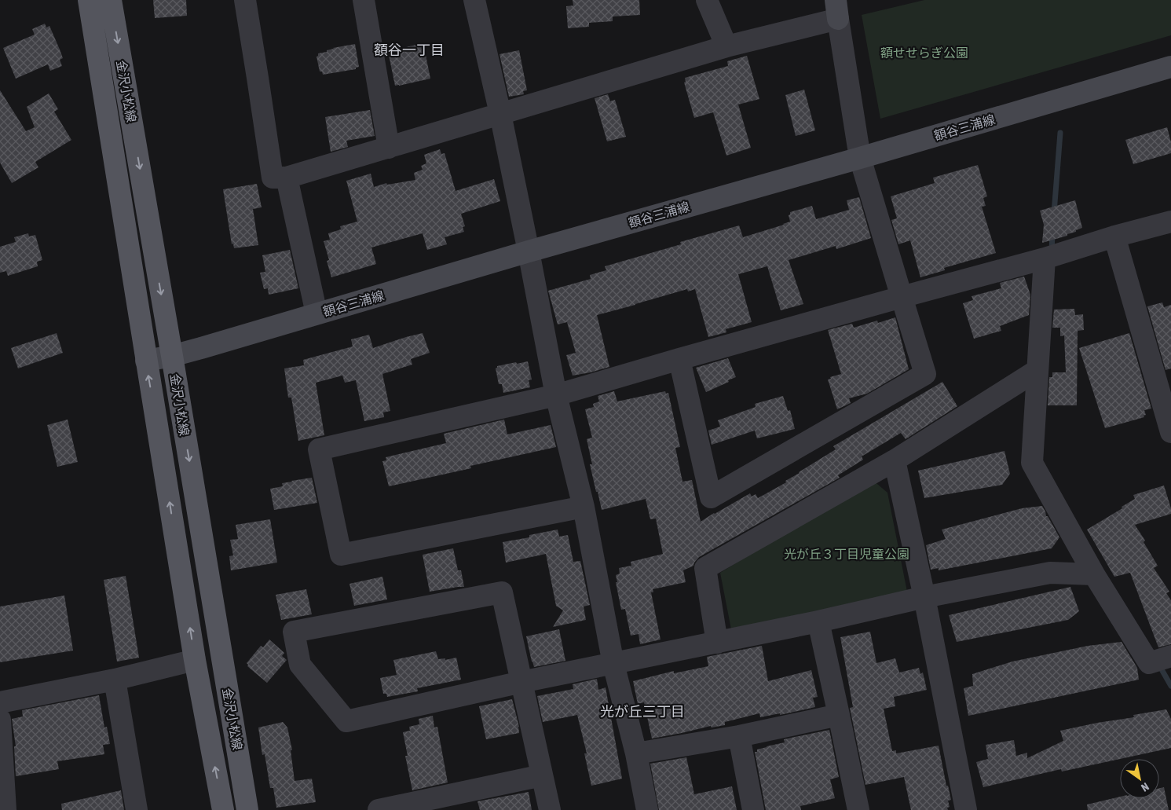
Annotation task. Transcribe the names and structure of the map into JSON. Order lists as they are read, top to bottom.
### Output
{
  "streets": {
    "main road": ["金沢小松線", "額谷三浦線"]
  },
  "crossings": [
    ["金沢小松線", "額谷三浦線"]
  ],
  "districts": ["額谷一丁目", "光が丘三丁目"],
  "parks": ["額せせらぎ公園", "光が丘３丁目児童公園"],
  "north": "bottom right"
}
